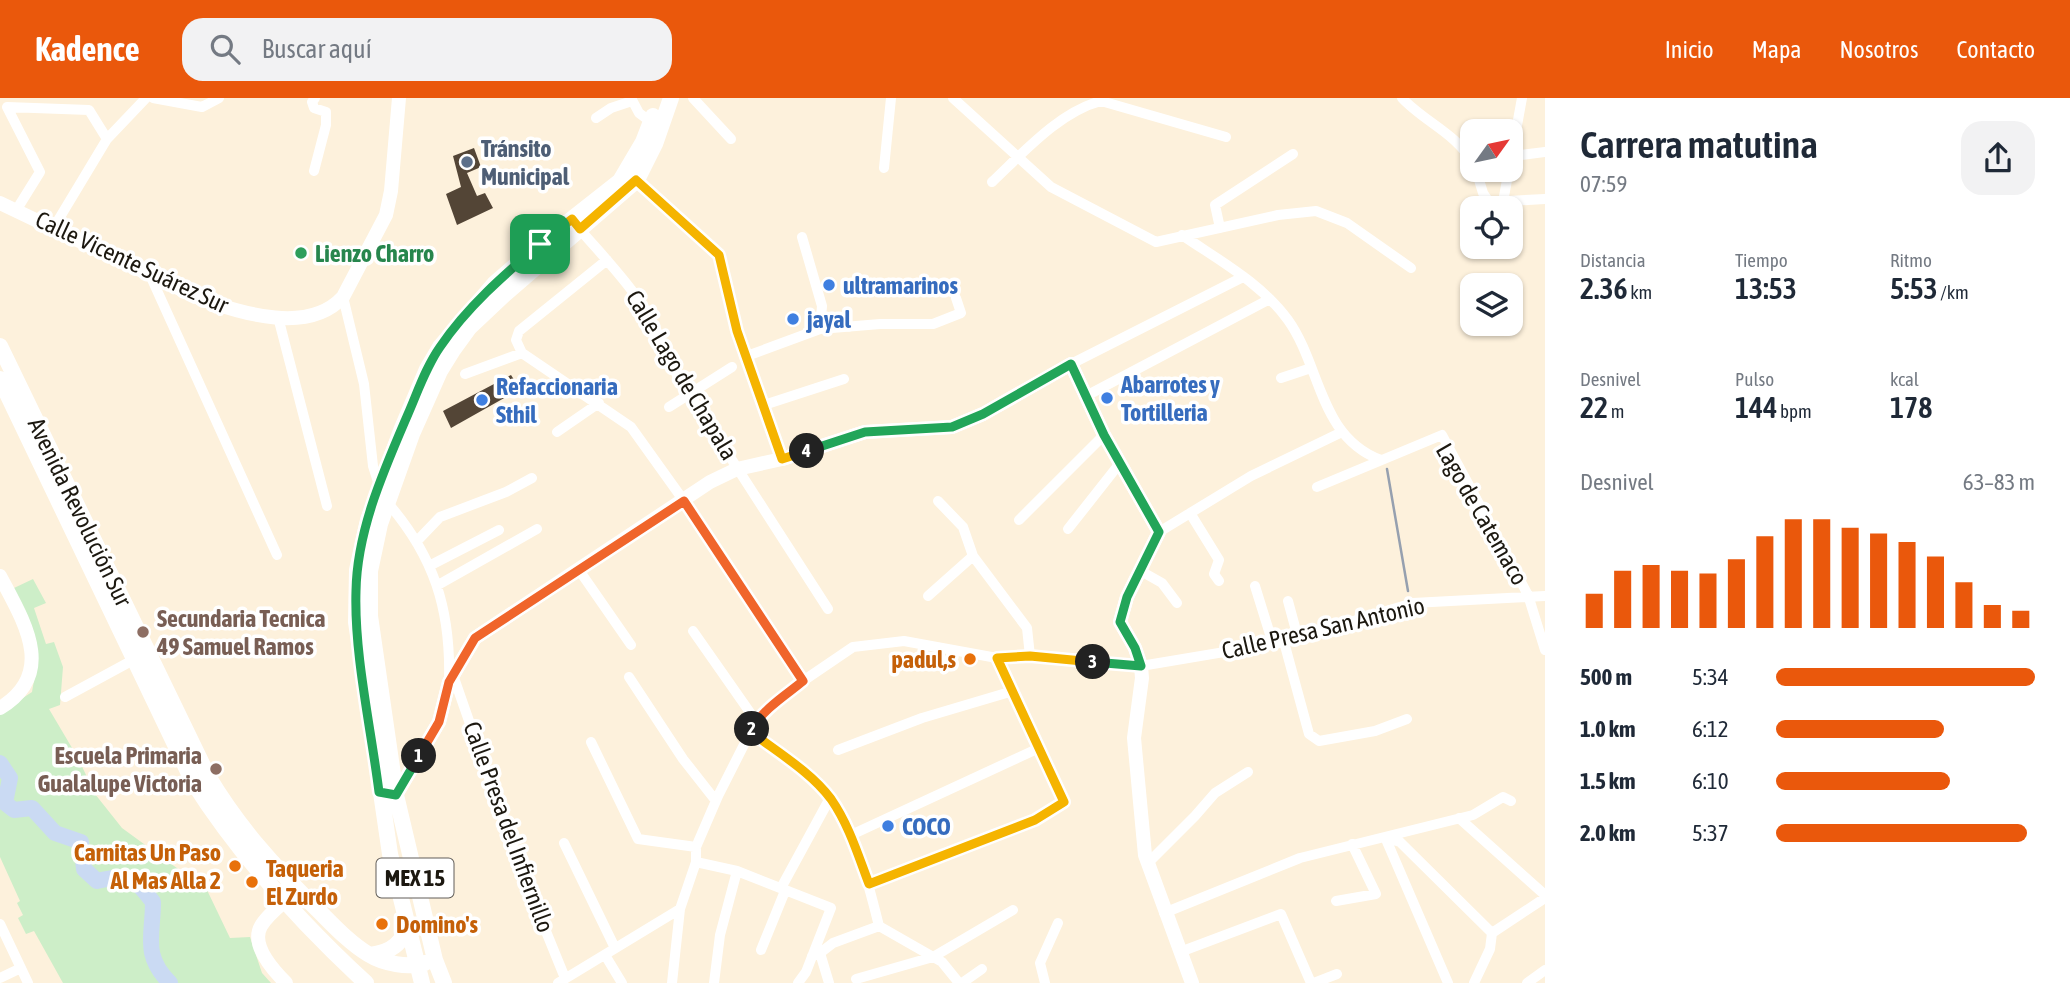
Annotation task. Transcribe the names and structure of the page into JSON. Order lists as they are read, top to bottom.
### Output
{
  "streets": {
    "main road": ["Avenida Revolución Sur", "MEX 15"],
    "street": [
      "Calle Vicente Suárez Sur",
      "Calle Lago de Chapala",
      "Lago de Catemaco",
      "Calle Presa San Antonio",
      "Calle Presa del Infiernillo"
    ]
  },
  "crossings": [
    ["Calle Lago de Chapala", "MEX 15"],
    ["Avenida Revolución Sur", "MEX 15"],
    ["Lago de Catemaco", "Calle Presa San Antonio"],
    ["Calle Presa del Infiernillo", "MEX 15"]
  ],
  "places": [
    "Tránsito Municipal",
    "Lienzo Charro",
    "ultramarinos",
    "jayal",
    "Abarrotes y Tortilleria",
    "Refaccionaria Sthil",
    "Secundaria Tecnica 49 Samuel Ramos",
    "padul,s",
    "Escuela Primaria Gualalupe Victoria",
    "COCO",
    "Carnitas Un Paso Al Mas Alla 2",
    "Taqueria El Zurdo",
    "Domino's"
  ],
  "north": "top right",
  "page": {
    "header": "Kadence",
    "search": "Buscar aquí",
    "nav": [
      "Inicio",
      "Mapa",
      "Nosotros",
      "Contacto"
    ],
    "heading": ["Carrera matutina", "07:59"],
    "stats": [
      ["Distancia", "2.36 km"],
      ["Tiempo", "13:53"],
      ["Ritmo", "5:53 /km"],
      ["Desnivel", "22 m"],
      ["Pulso", "144 bpm"],
      ["kcal", "178"]
    ],
    "pins": [
      "4",
      "3",
      "2",
      "1"
    ],
    "chart": ["Desnivel", "63–83 m"],
    "list": [
      {
        "name": "500 m",
        "note": "5:34"
      },
      {
        "name": "1.0 km",
        "note": "6:12"
      },
      {
        "name": "1.5 km",
        "note": "6:10"
      },
      {
        "name": "2.0 km",
        "note": "5:37"
      }
    ]
  }
}
